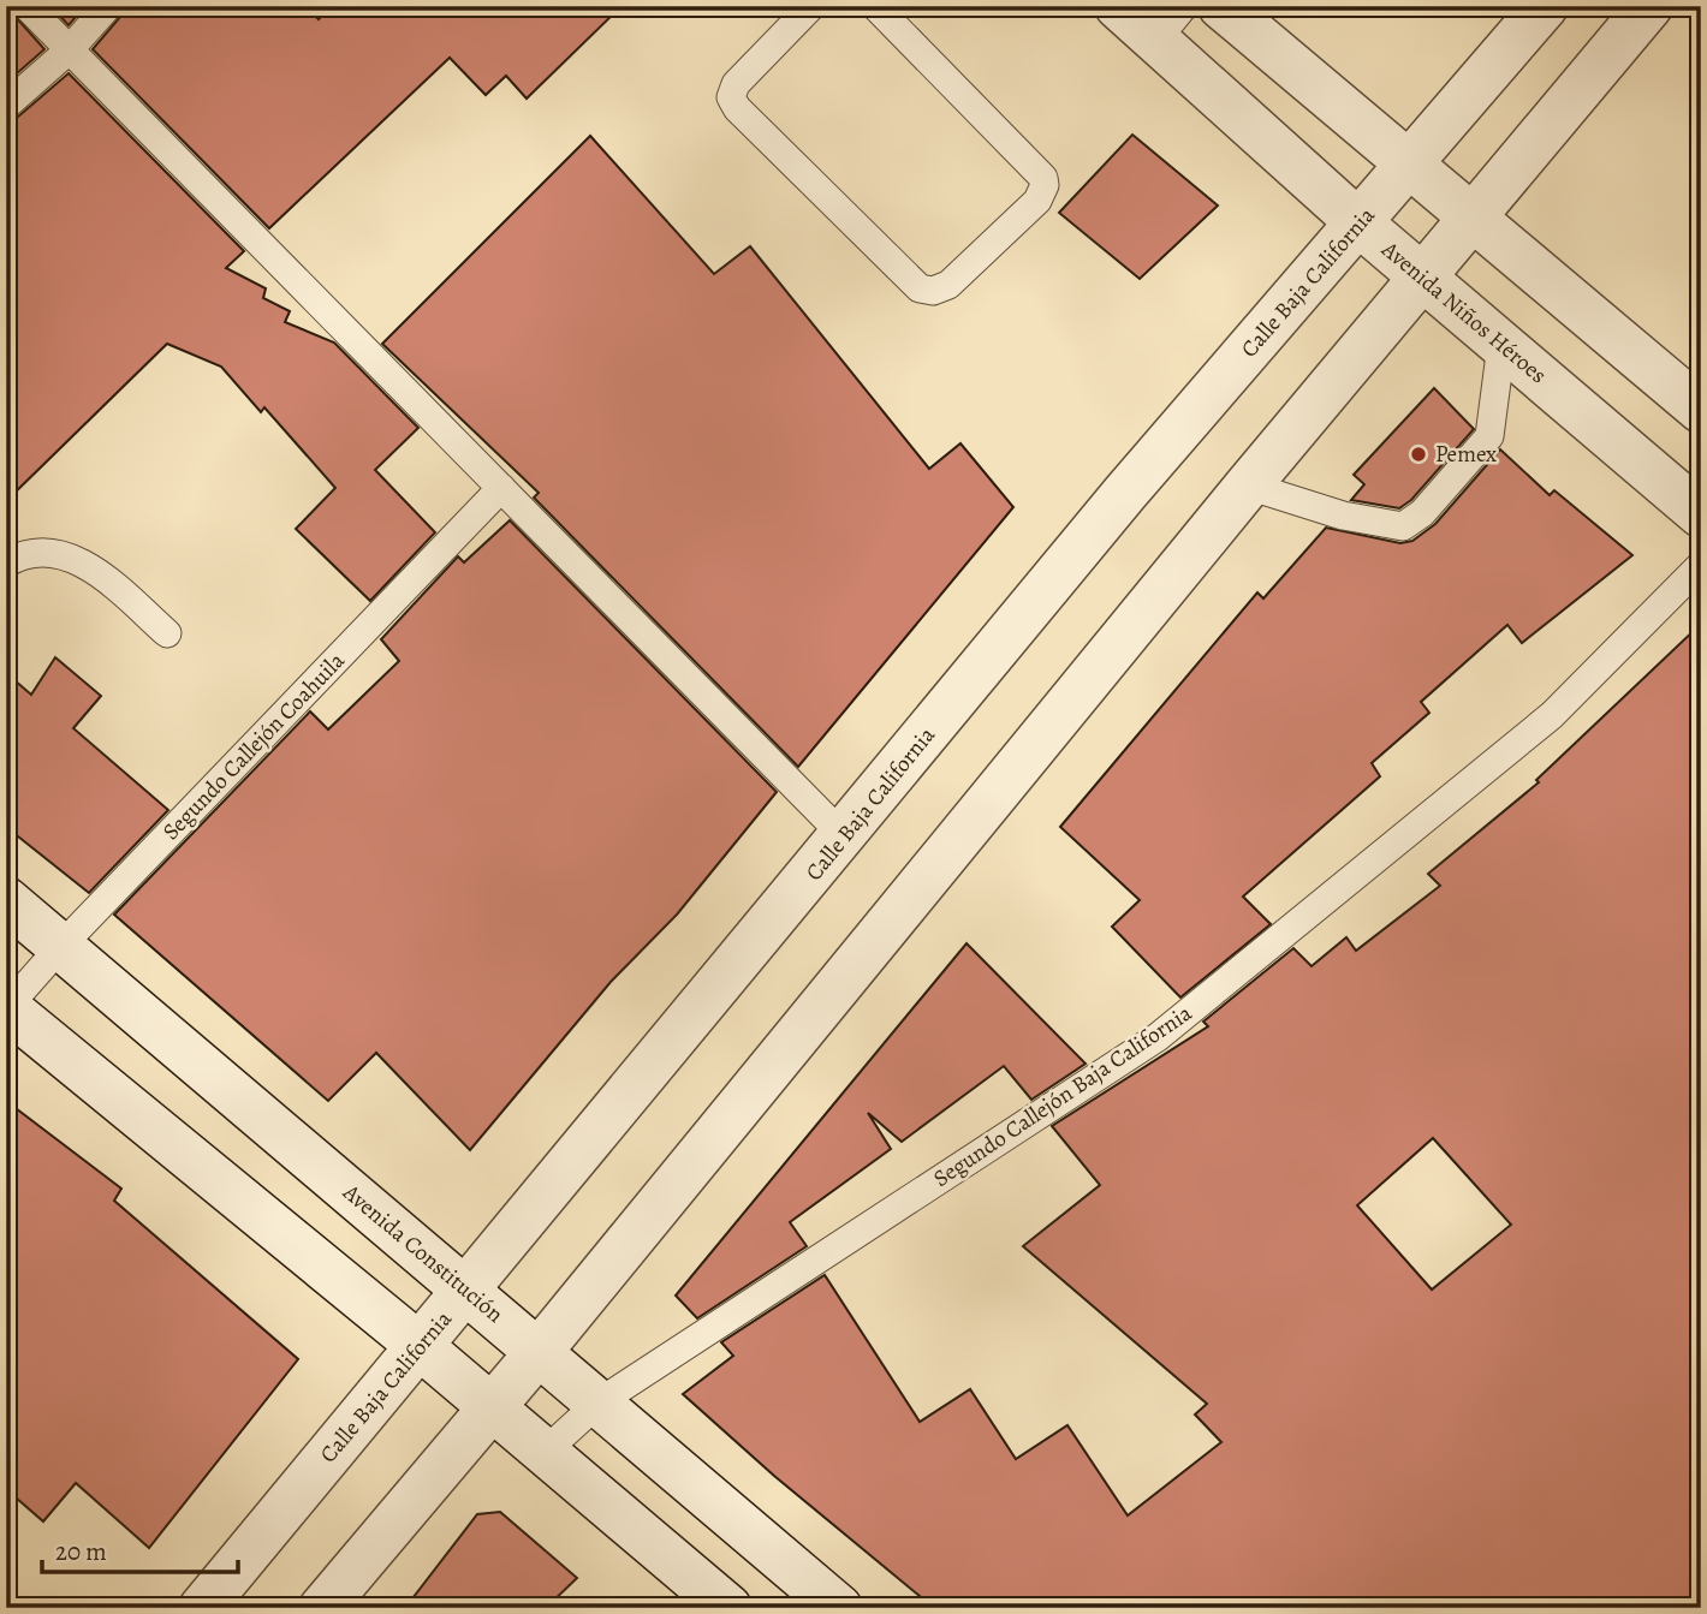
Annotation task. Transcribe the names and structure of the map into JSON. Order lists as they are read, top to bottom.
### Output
{
  "streets": {
    "street": ["Calle Baja California", "Avenida Niños Héroes", "Avenida Constitución"],
    "lane": ["Segundo Callejón Coahuila", "Segundo Callejón Baja California"]
  },
  "crossings": [
    ["Calle Baja California", "Avenida Niños Héroes"],
    ["Calle Baja California", "Avenida Constitución"],
    ["Segundo Callejón Coahuila", "Avenida Constitución"],
    ["Segundo Callejón Baja California", "Avenida Constitución"]
  ],
  "places": ["Pemex"],
  "scale_bar": "20 m"
}
